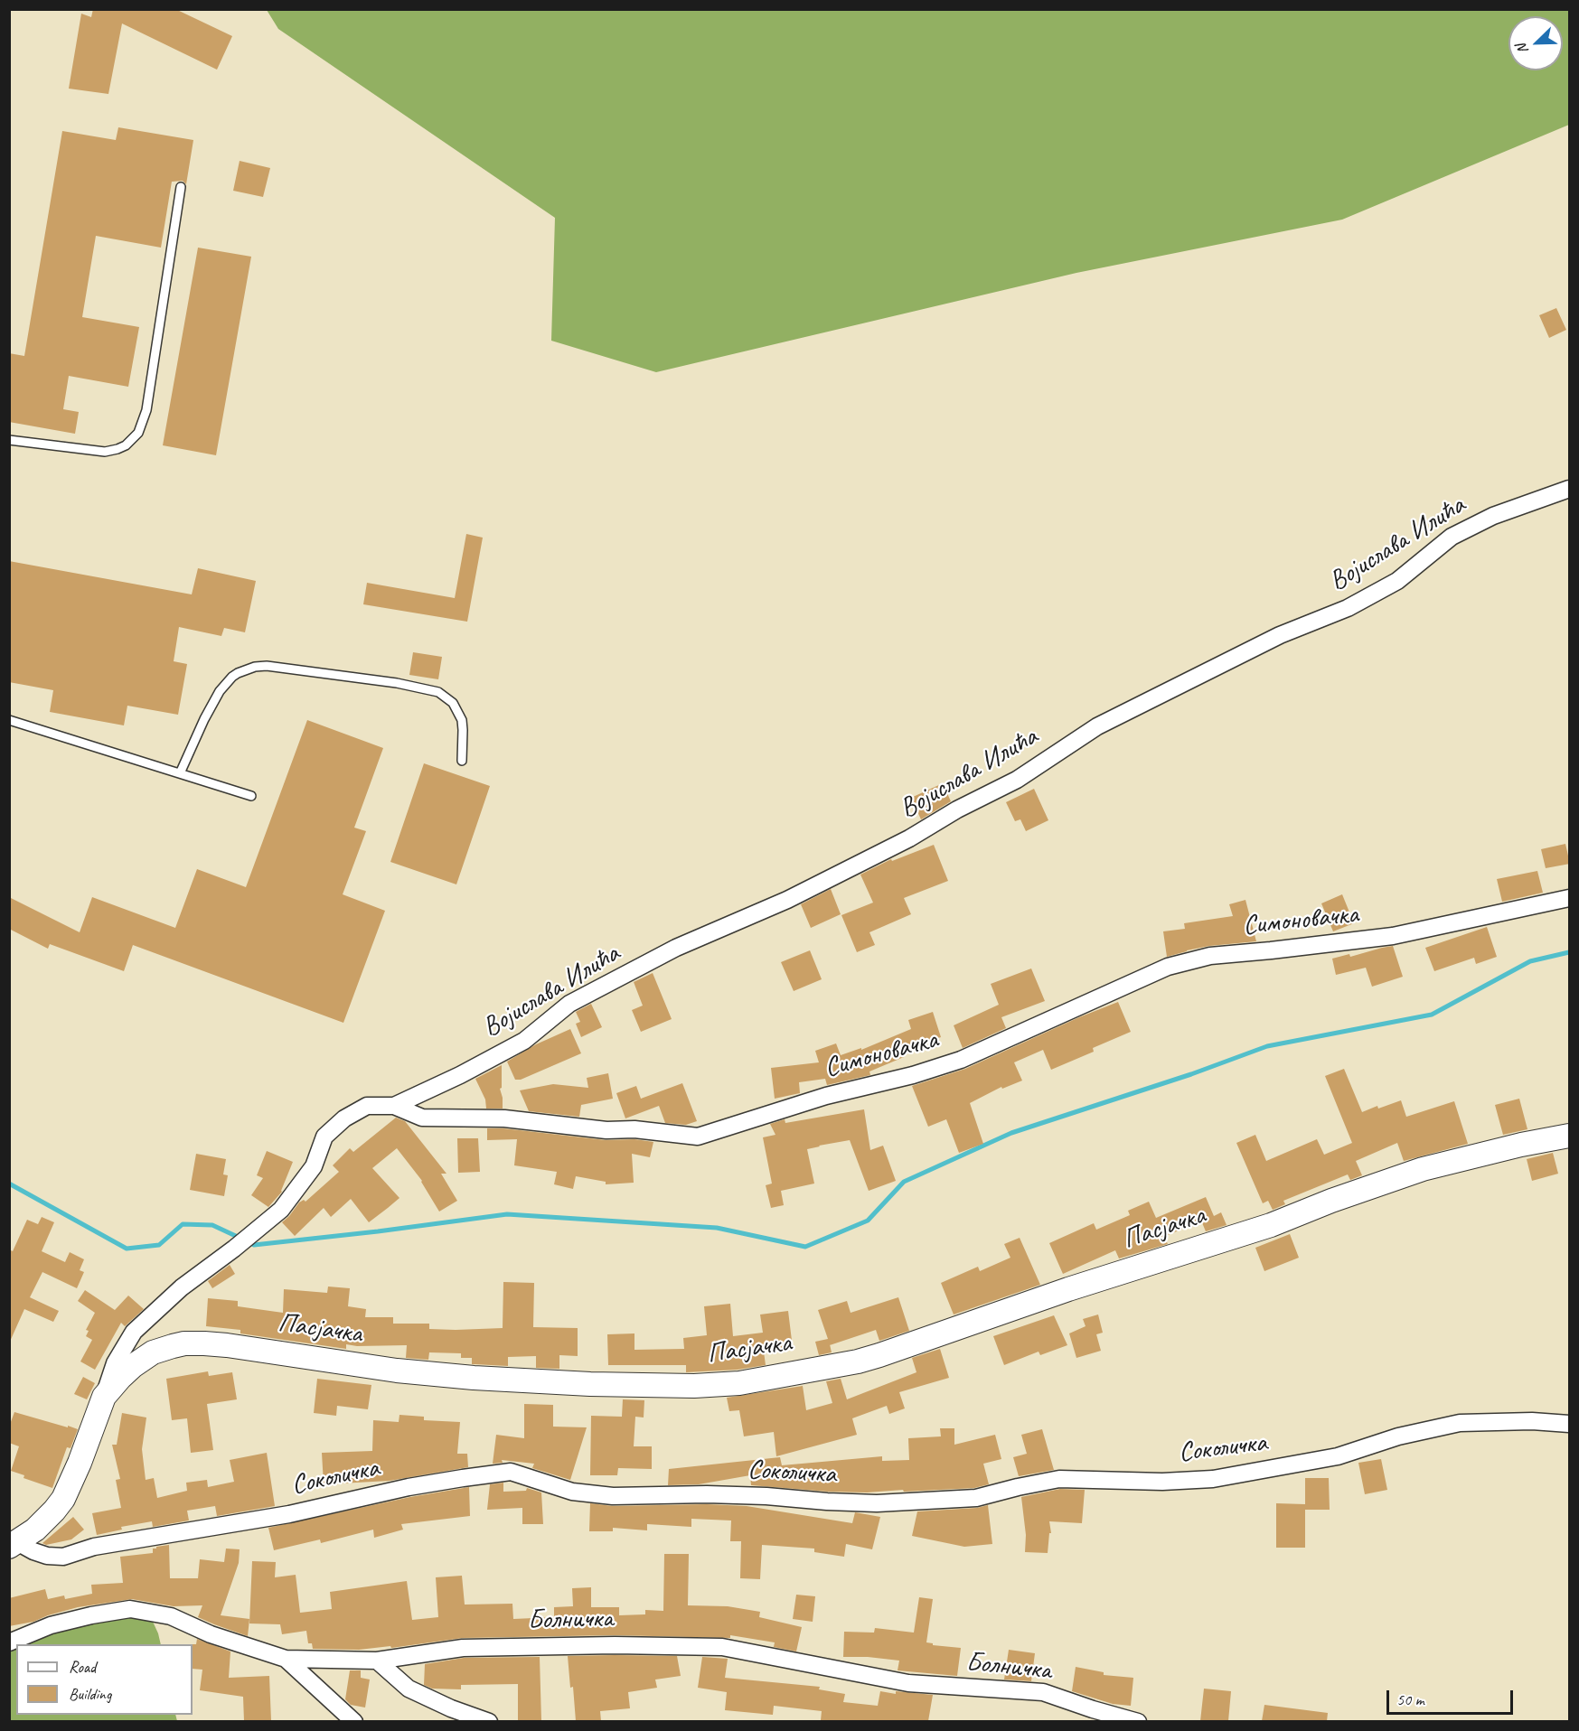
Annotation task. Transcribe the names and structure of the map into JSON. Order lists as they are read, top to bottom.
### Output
{
  "streets": {
    "main road": ["Пасјачка"],
    "street": [
      "Војислава Илића",
      "Симоновачка",
      "Соколичка",
      "Болничка"
    ]
  },
  "crossings": [
    ["Војислава Илића", "Симоновачка"],
    ["Симоновачка", "Пасјачка"],
    ["Пасјачка", "Соколичка"]
  ],
  "legend": ["Road", "Building"],
  "scale_bar": "50 m",
  "north": "bottom left"
}
